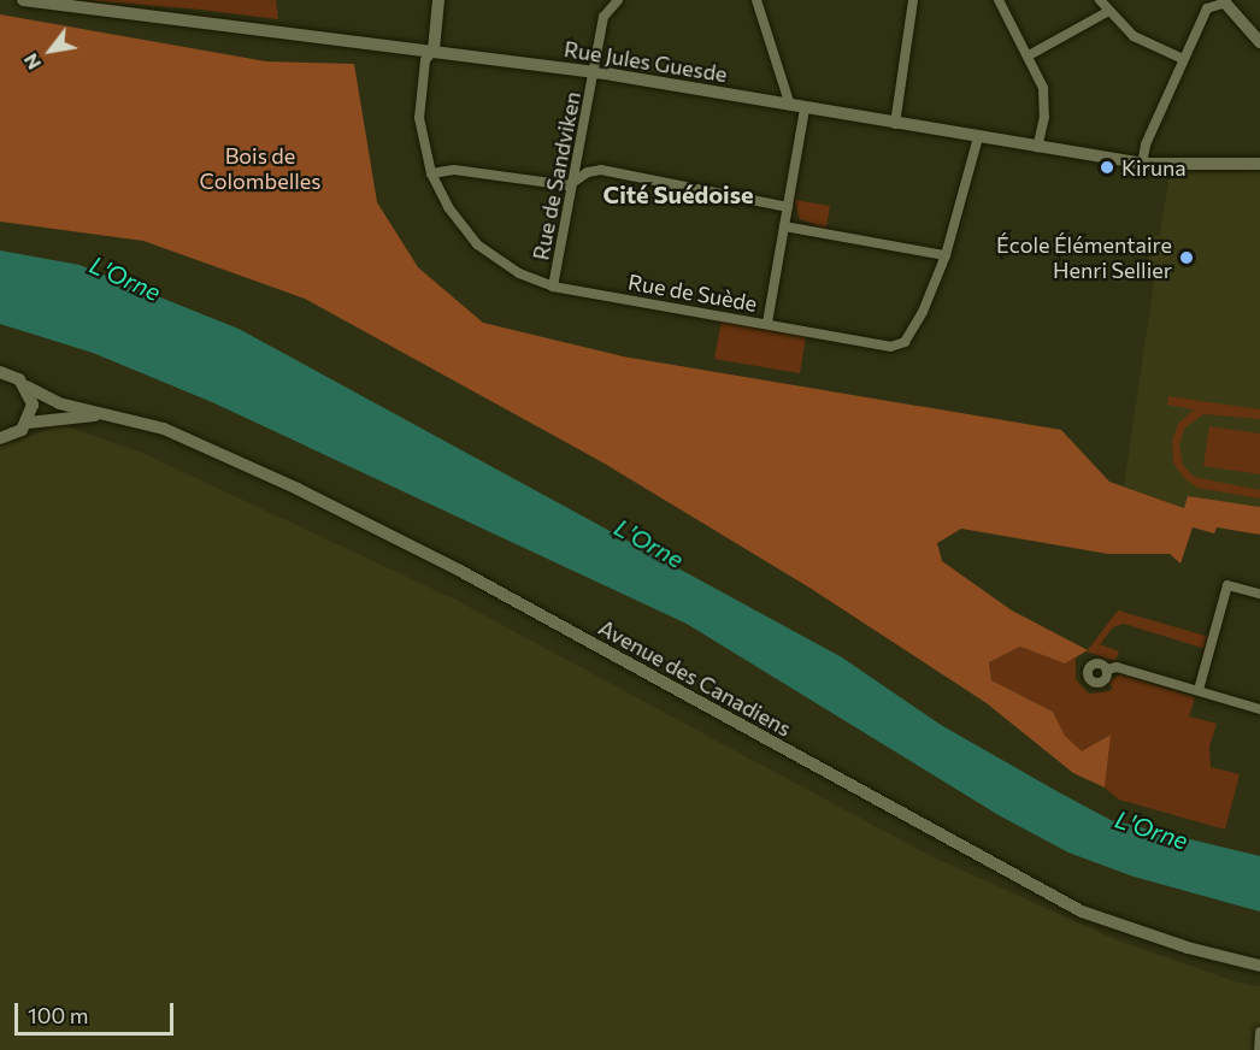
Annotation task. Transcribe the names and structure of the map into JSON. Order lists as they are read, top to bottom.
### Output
{
  "streets": {
    "street": [
      "Rue Jules Guesde",
      "Rue de Sandviken",
      "Rue de Suède",
      "Avenue des Canadiens"
    ]
  },
  "crossings": [
    ["Rue Jules Guesde", "Rue de Sandviken"],
    ["Rue Jules Guesde", "Rue de Suède"],
    ["Rue de Sandviken", "Rue de Suède"]
  ],
  "districts": ["Cité Suédoise"],
  "water": ["L'Orne"],
  "parks": ["Bois de Colombelles"],
  "places": ["Kiruna", "École Élémentaire Henri Sellier"],
  "scale_bar": "100 m",
  "north": "bottom left"
}
